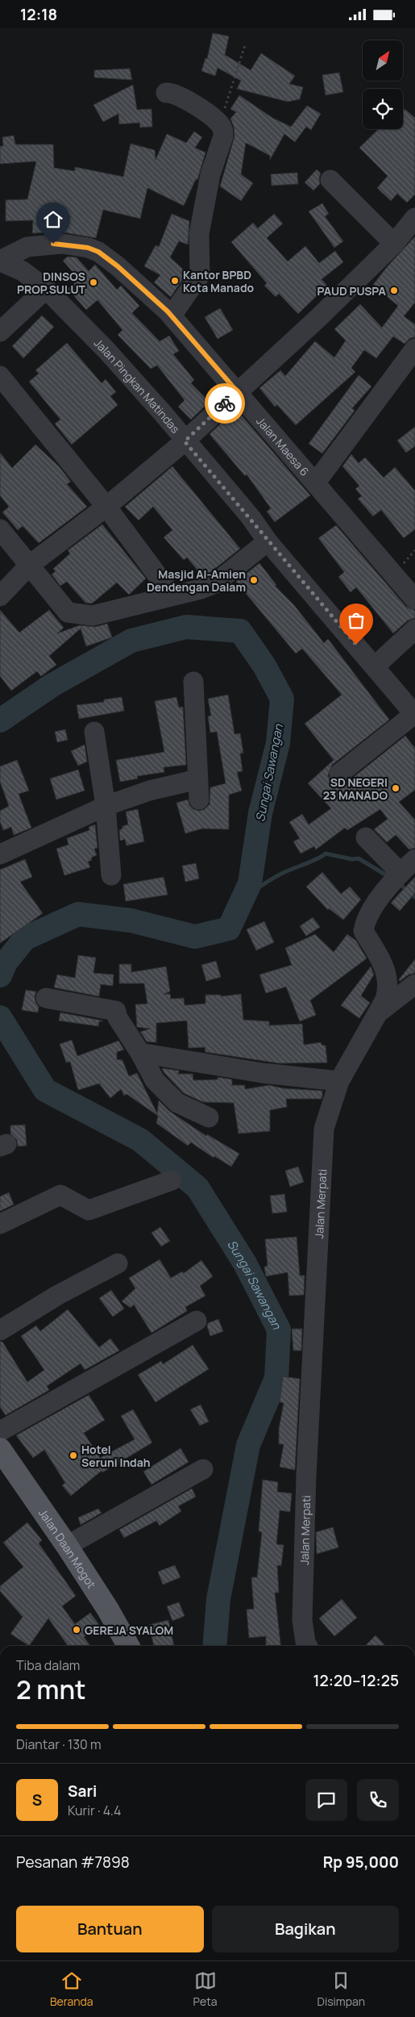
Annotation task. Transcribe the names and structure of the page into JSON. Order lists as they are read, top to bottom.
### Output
{
  "streets": {
    "main road": ["Jalan Daan Mogot"],
    "street": ["Jalan Pingkan Matindas", "Jalan Maesa 6", "Jalan Merpati"]
  },
  "crossings": [
    ["Jalan Pingkan Matindas", "Jalan Maesa 6"]
  ],
  "water": ["Sungai Sawangan"],
  "places": [
    "Kantor BPBD Kota Manado",
    "DINSOS PROP.SULUT",
    "PAUD PUSPA",
    "Masjid Al-Amien Dendengan Dalam",
    "SD NEGERI 23 MANADO",
    "Hotel Seruni Indah",
    "GEREJA SYALOM"
  ],
  "north": "top right",
  "page": {
    "status": "12:18",
    "heading": ["2 mnt", "Tiba dalam", "12:20–12:25"],
    "panel": [
      "Sari",
      "Kurir · 4.4",
      "Pesanan #7898",
      "Rp 95,000"
    ],
    "bar": "Diantar · 130 m",
    "round": "S",
    "buttons": ["Bantuan", "Bagikan"],
    "tabs": ["Beranda", "Peta", "Disimpan"]
  }
}
